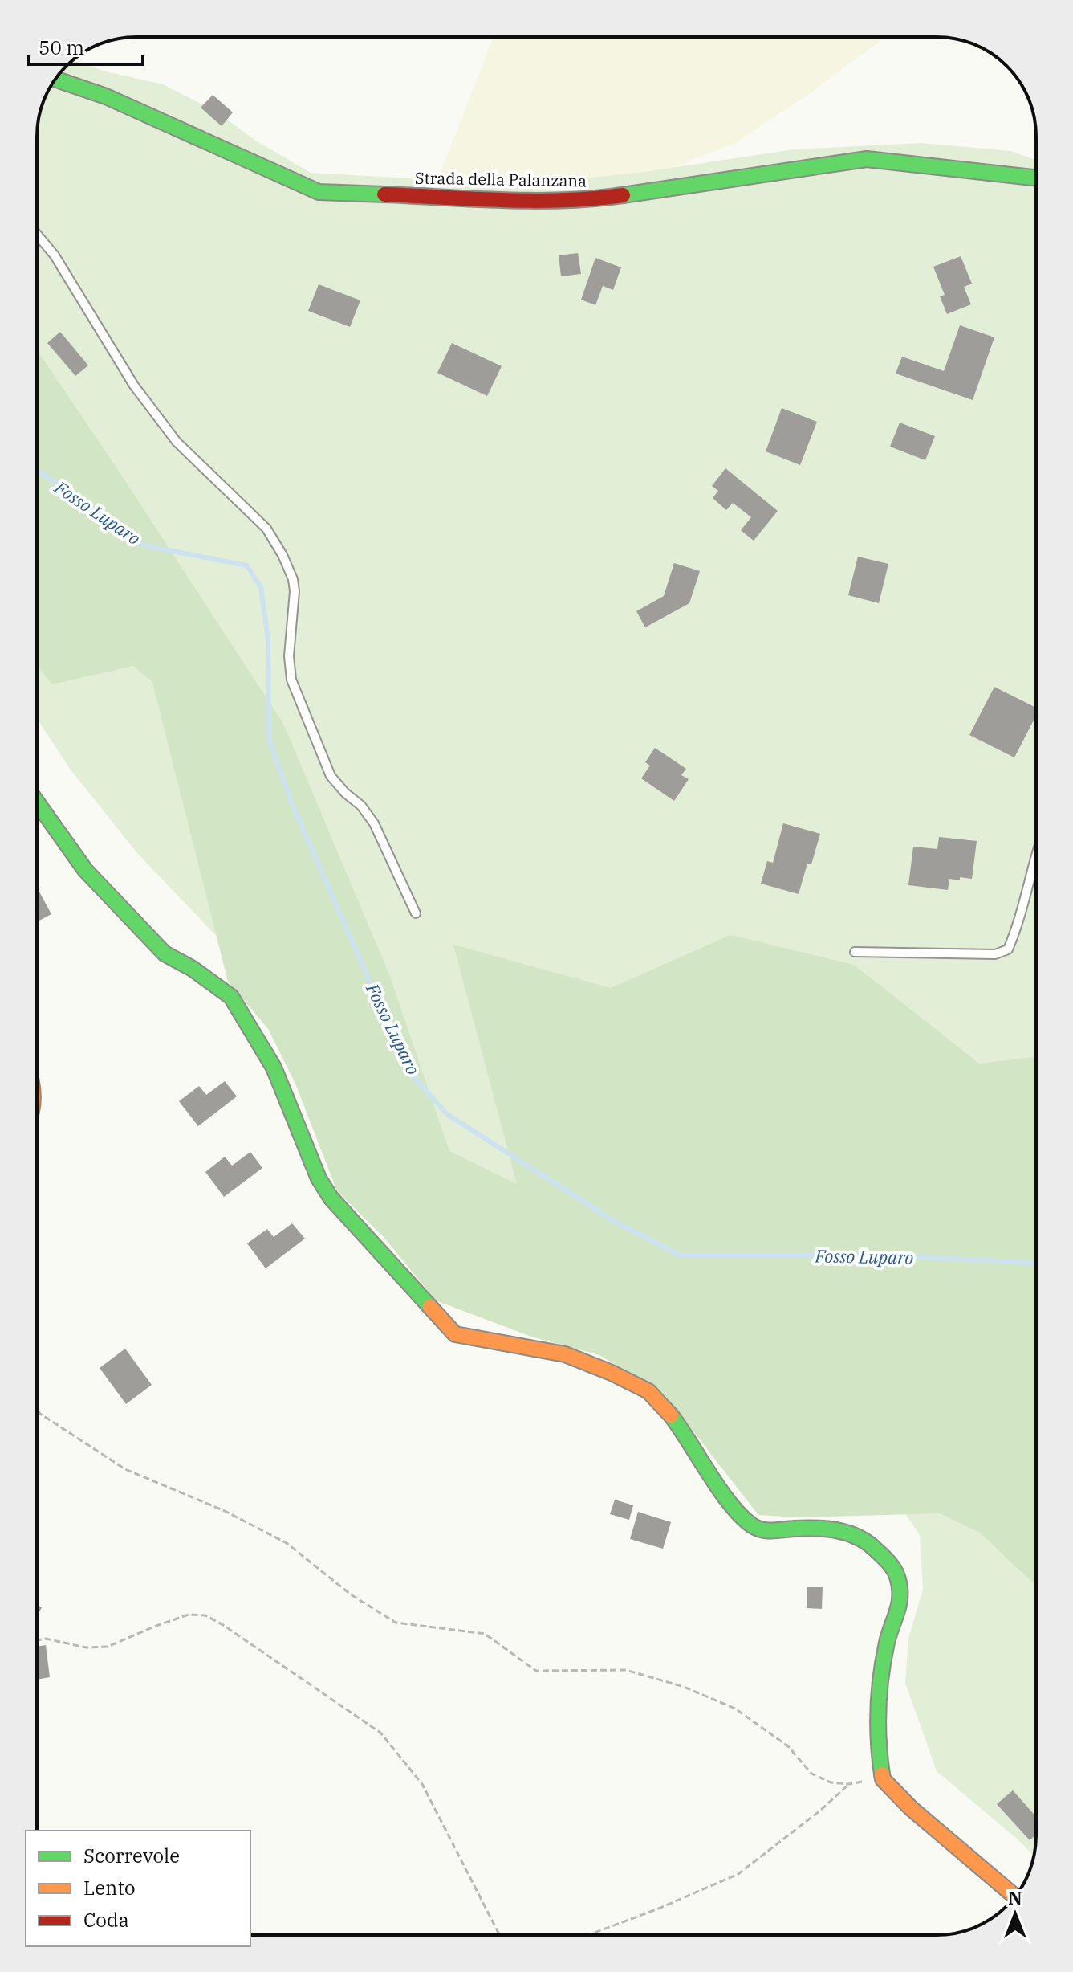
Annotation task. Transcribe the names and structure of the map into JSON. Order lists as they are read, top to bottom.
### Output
{
  "streets": {
    "street": ["Strada della Palanzana"]
  },
  "water": ["Fosso Luparo"],
  "legend": ["Scorrevole", "Lento", "Coda"],
  "scale_bar": "50 m",
  "north": "top"
}
